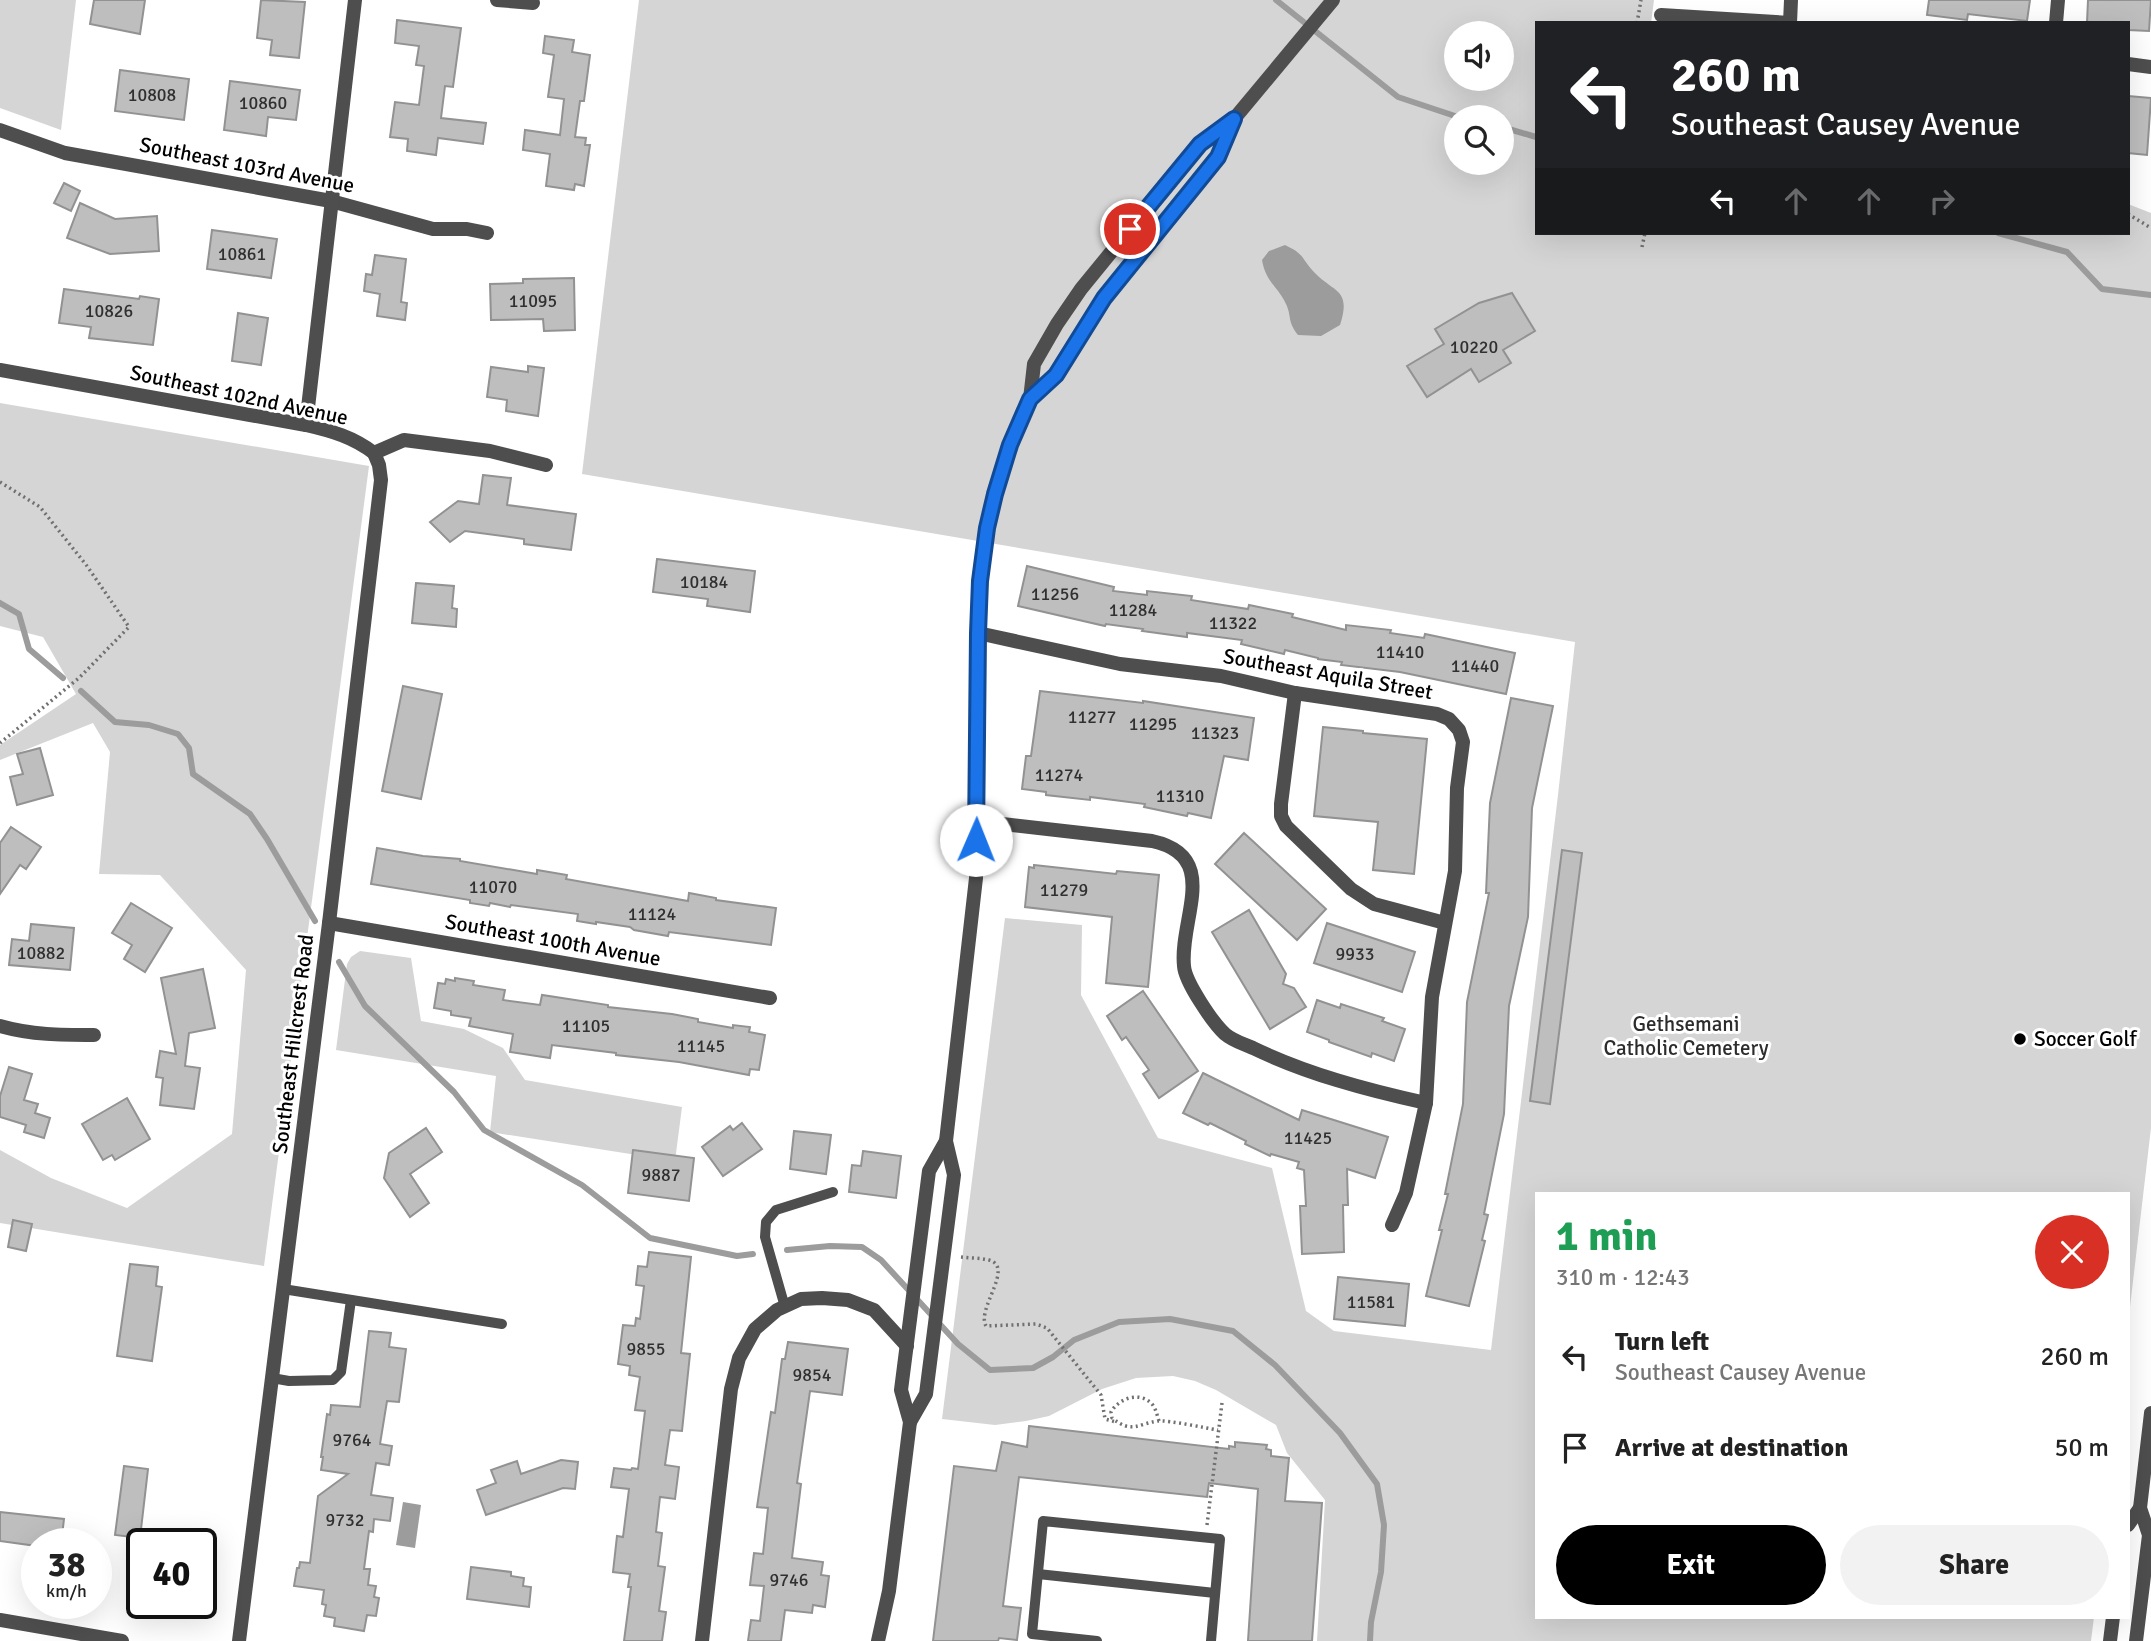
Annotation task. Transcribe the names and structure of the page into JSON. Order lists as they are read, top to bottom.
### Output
{
  "streets": {
    "street": [
      "Southeast 103rd Avenue",
      "Southeast 102nd Avenue",
      "Southeast Aquila Street",
      "Southeast 100th Avenue",
      "Southeast Hillcrest Road"
    ]
  },
  "crossings": [
    ["Southeast 102nd Avenue", "Southeast Hillcrest Road"],
    ["Southeast 100th Avenue", "Southeast Hillcrest Road"]
  ],
  "parks": ["Gethsemani Catholic Cemetery"],
  "places": ["Soccer Golf"],
  "house_numbers": [
    "10808",
    "10860",
    "10861",
    "11095",
    "10826",
    "10220",
    "10184",
    "11256",
    "11284",
    "11322",
    "11410",
    "11440",
    "11277",
    "11295",
    "11323",
    "11274",
    "11310",
    "11070",
    "11279",
    "11124",
    "10882",
    "9933",
    "11105",
    "11145",
    "11425",
    "9887",
    "11581",
    "9855",
    "9854",
    "9764",
    "9732",
    "9746"
  ],
  "page": {
    "turn": ["260 m", "Southeast Causey Avenue"],
    "heading": ["1 min", "310 m · 12:43"],
    "list": [
      {
        "name": "Turn left",
        "note": "Southeast Causey Avenue",
        "value": "260 m"
      },
      {
        "name": "Arrive at destination",
        "value": "50 m"
      }
    ],
    "buttons": ["Exit", "Share"],
    "speed": "38 km/h",
    "limit": "40"
  }
}
